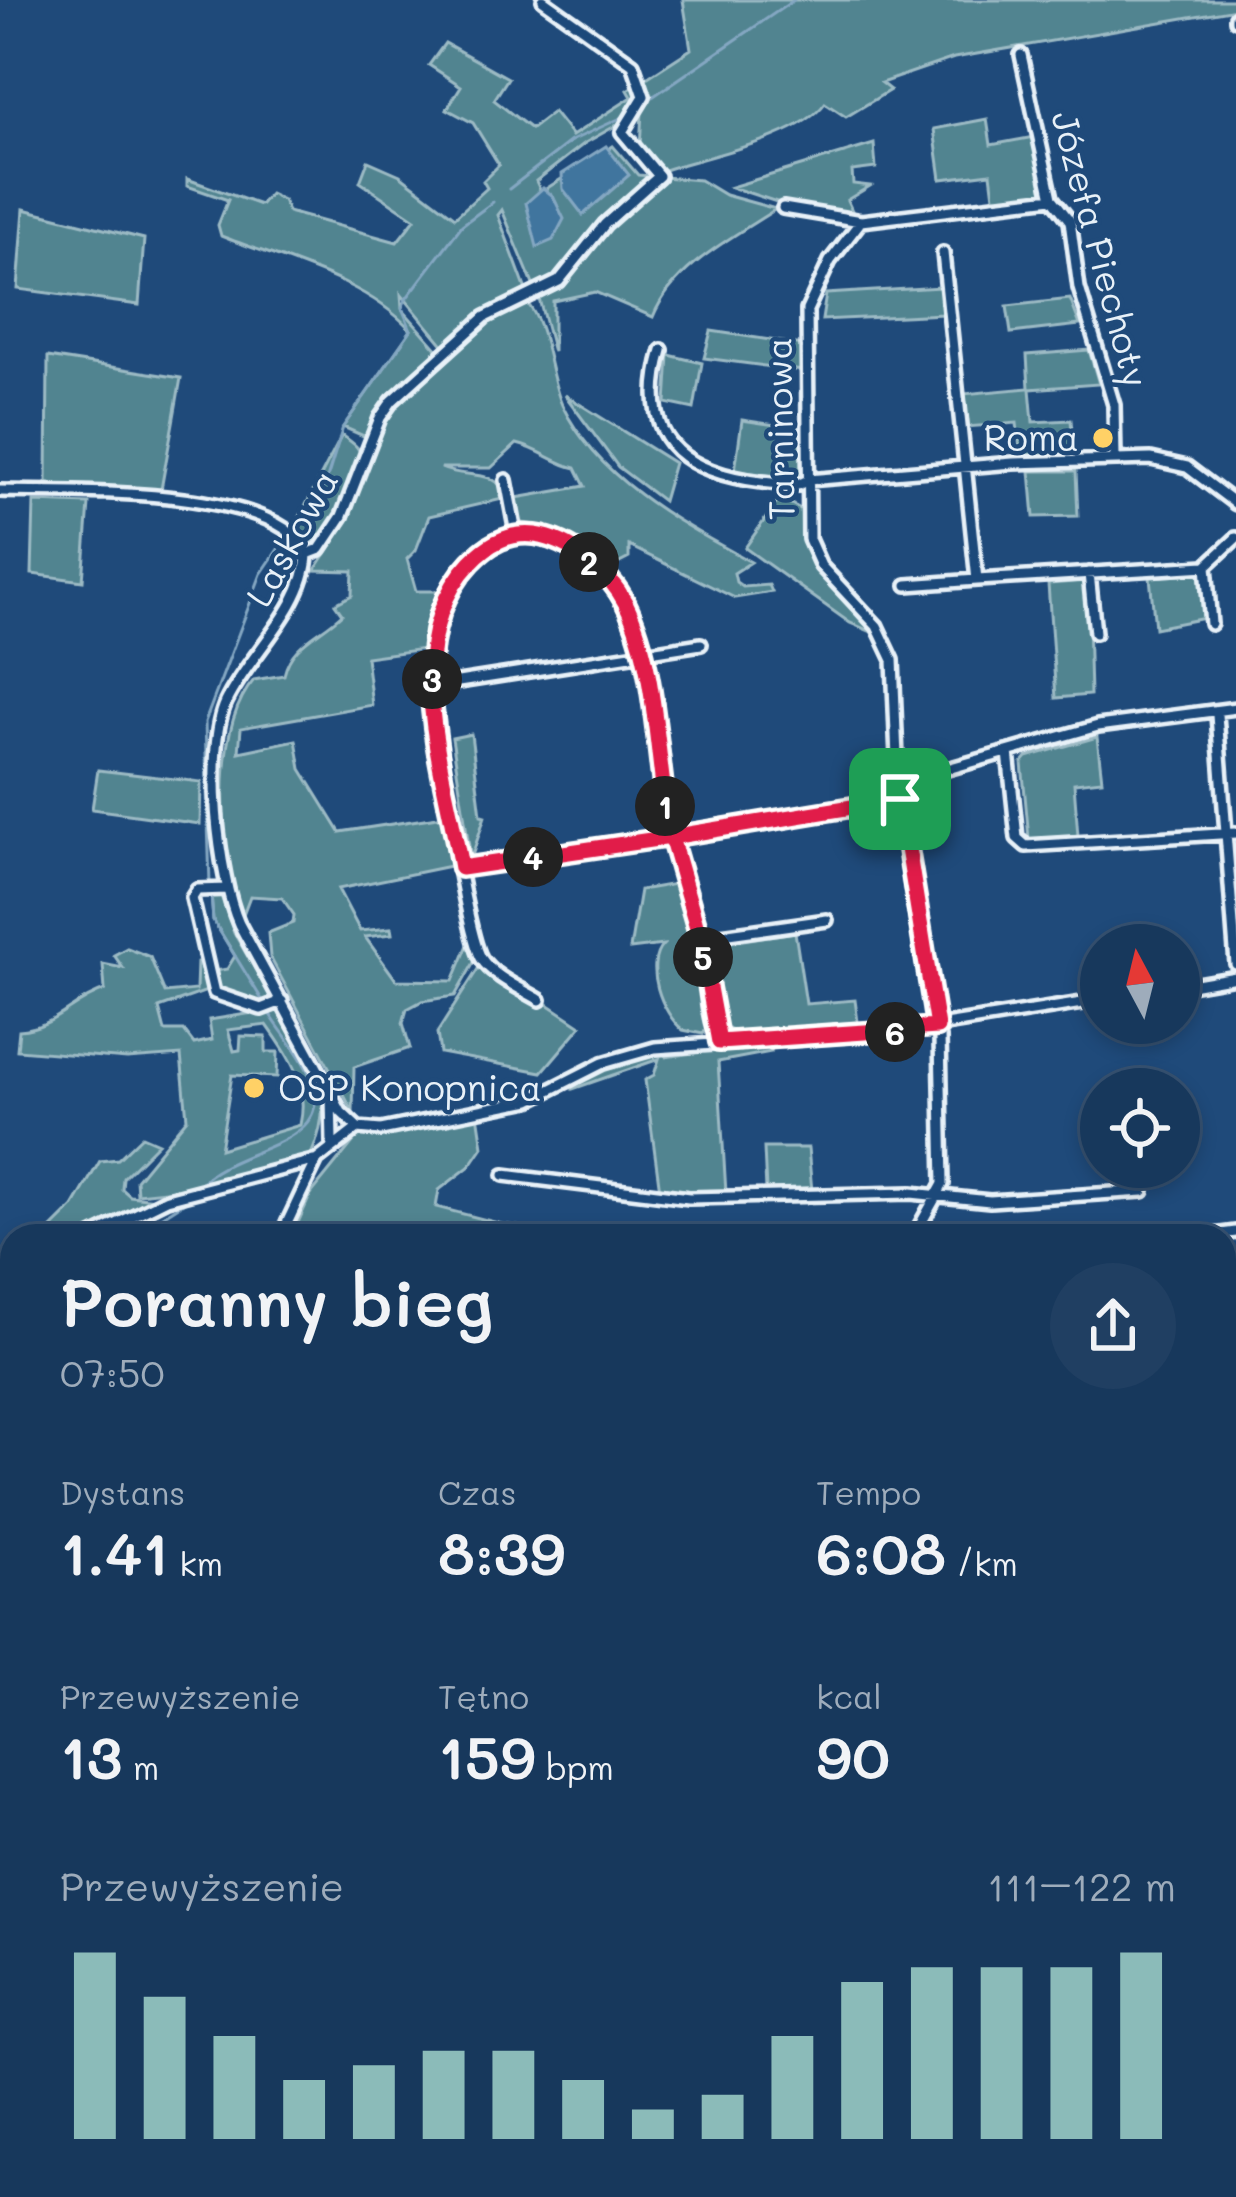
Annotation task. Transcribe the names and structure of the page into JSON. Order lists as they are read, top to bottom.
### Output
{
  "streets": {
    "street": ["Józefa Piechoty", "Tarninowa", "Laskowa"]
  },
  "places": ["Roma", "OSP Konopnica"],
  "north": "top",
  "page": {
    "pins": [
      "2",
      "3",
      "1",
      "4",
      "5",
      "6"
    ],
    "heading": ["Poranny bieg", "07:50"],
    "stats": [
      ["Dystans", "1.41 km"],
      ["Czas", "8:39"],
      ["Tempo", "6:08 /km"],
      ["Przewyższenie", "13 m"],
      ["Tętno", "159 bpm"],
      ["kcal", "90"]
    ],
    "chart": ["Przewyższenie", "111–122 m"]
  }
}
